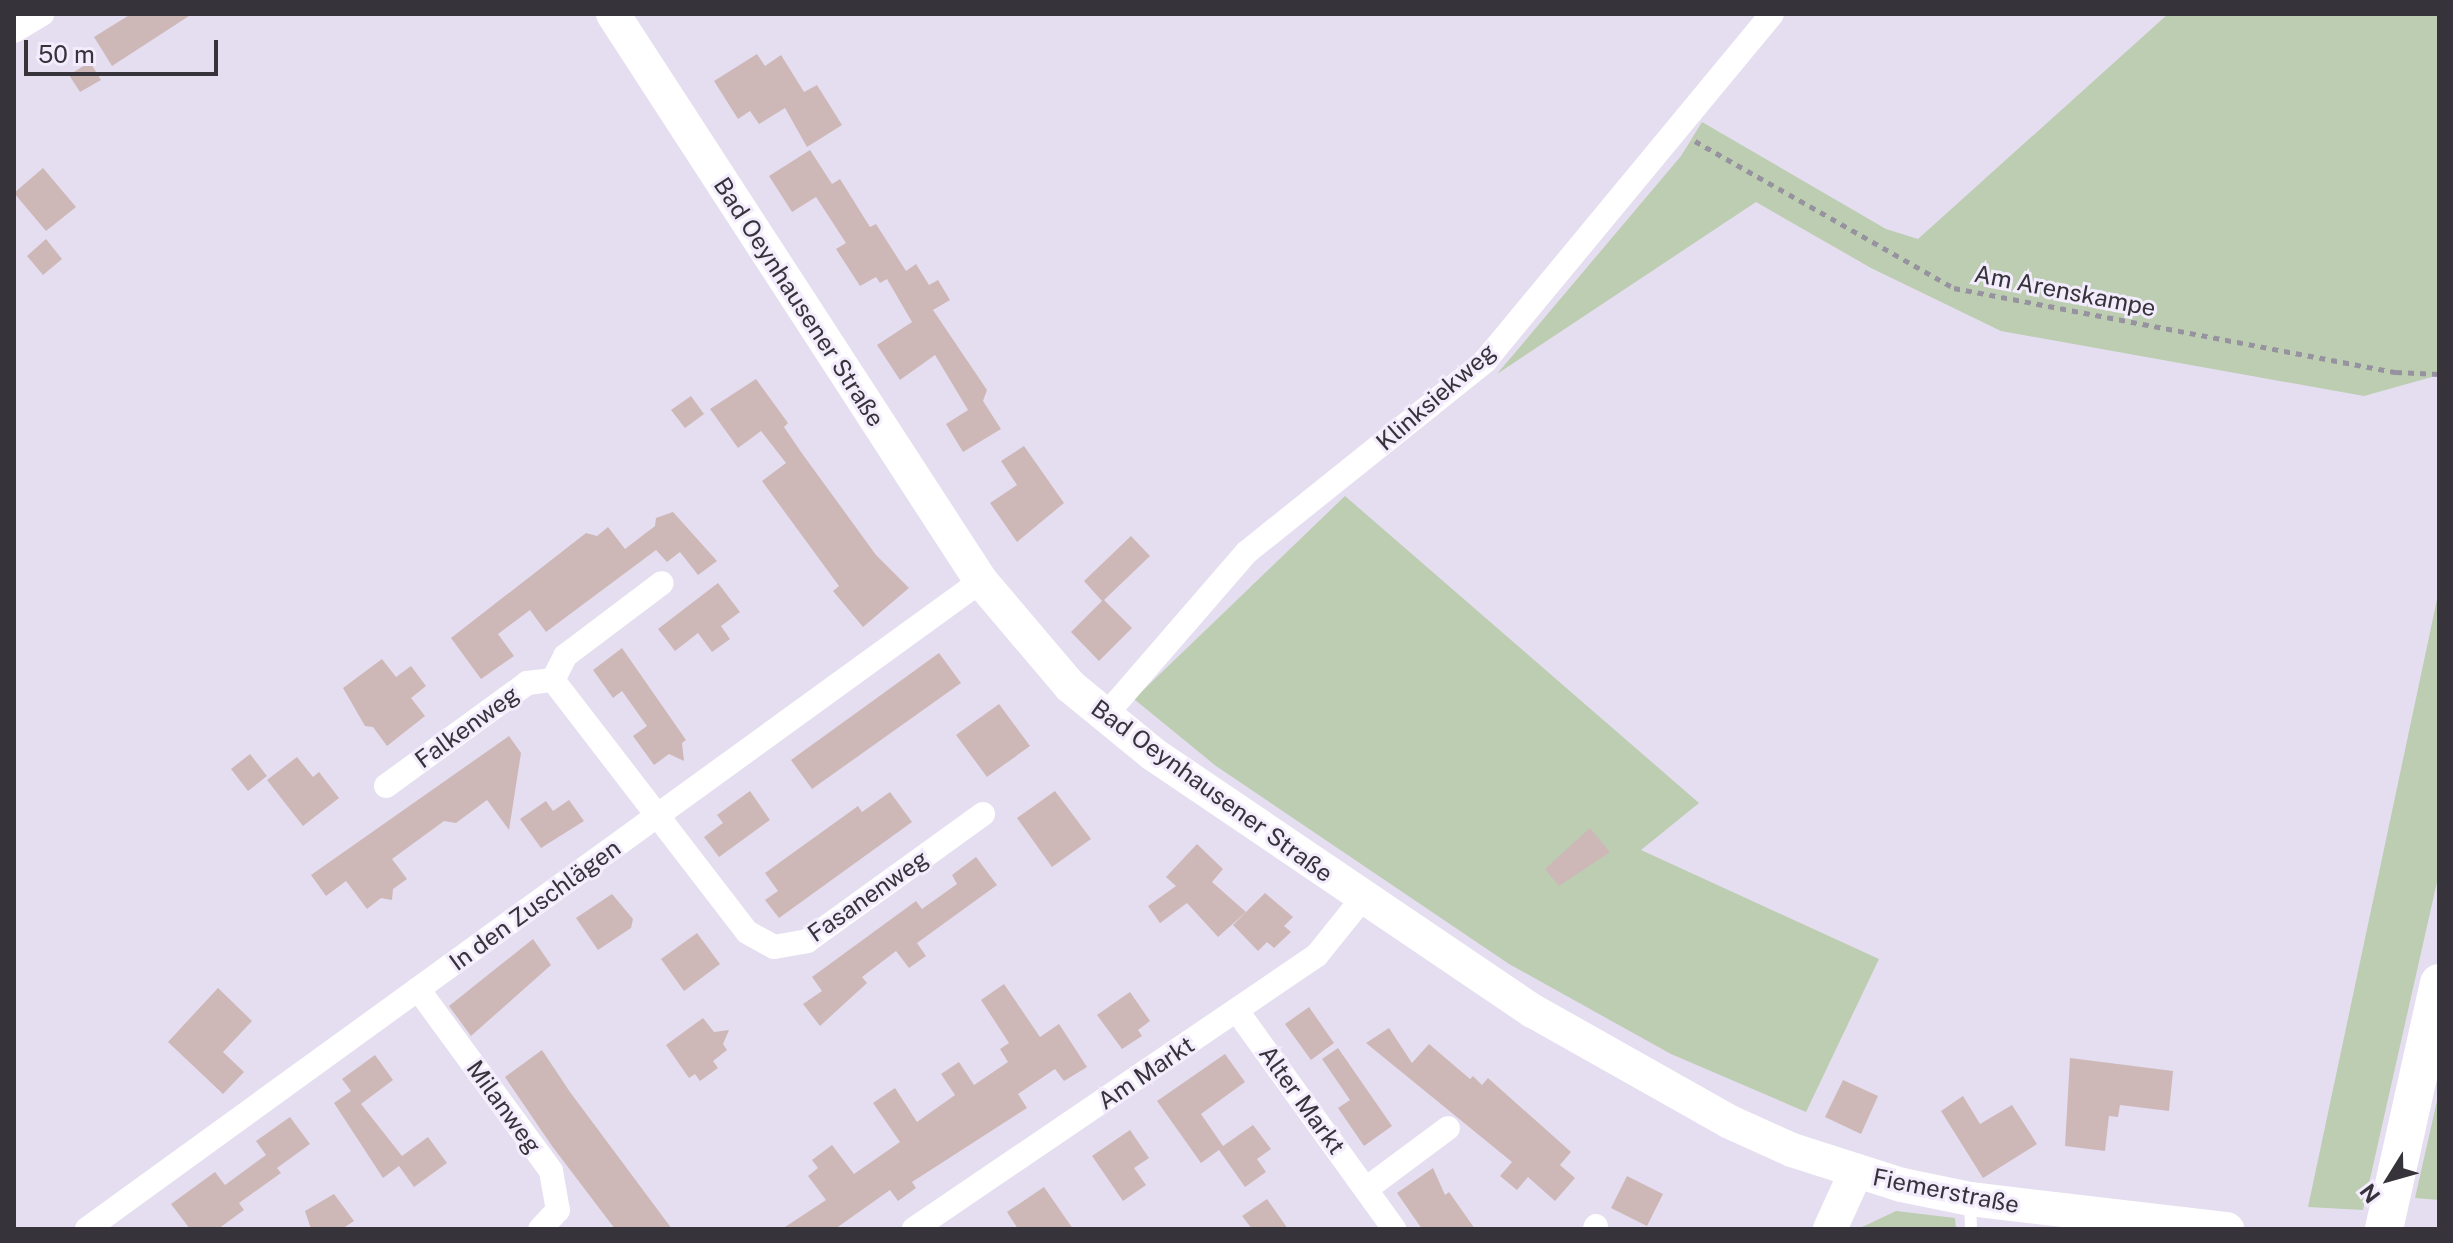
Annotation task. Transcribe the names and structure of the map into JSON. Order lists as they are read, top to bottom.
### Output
{
  "streets": {
    "main road": ["Bad Oeynhausener Straße", "Fiemerstraße"],
    "street": [
      "Klinksiekweg",
      "Falkenweg",
      "Fasanenweg",
      "In den Zuschlägen",
      "Am Markt",
      "Alter Markt",
      "Milanweg"
    ],
    "path": ["Am Arenskampe"]
  },
  "crossings": [
    ["Am Arenskampe", "Klinksiekweg"],
    ["Bad Oeynhausener Straße", "Klinksiekweg"],
    ["Bad Oeynhausener Straße", "In den Zuschlägen"],
    ["Bad Oeynhausener Straße", "Am Markt"],
    ["Bad Oeynhausener Straße", "Fiemerstraße"],
    ["Fasanenweg", "In den Zuschlägen"],
    ["In den Zuschlägen", "Milanweg"],
    ["Am Markt", "Alter Markt"]
  ],
  "scale_bar": "50 m",
  "north": "bottom left"
}
